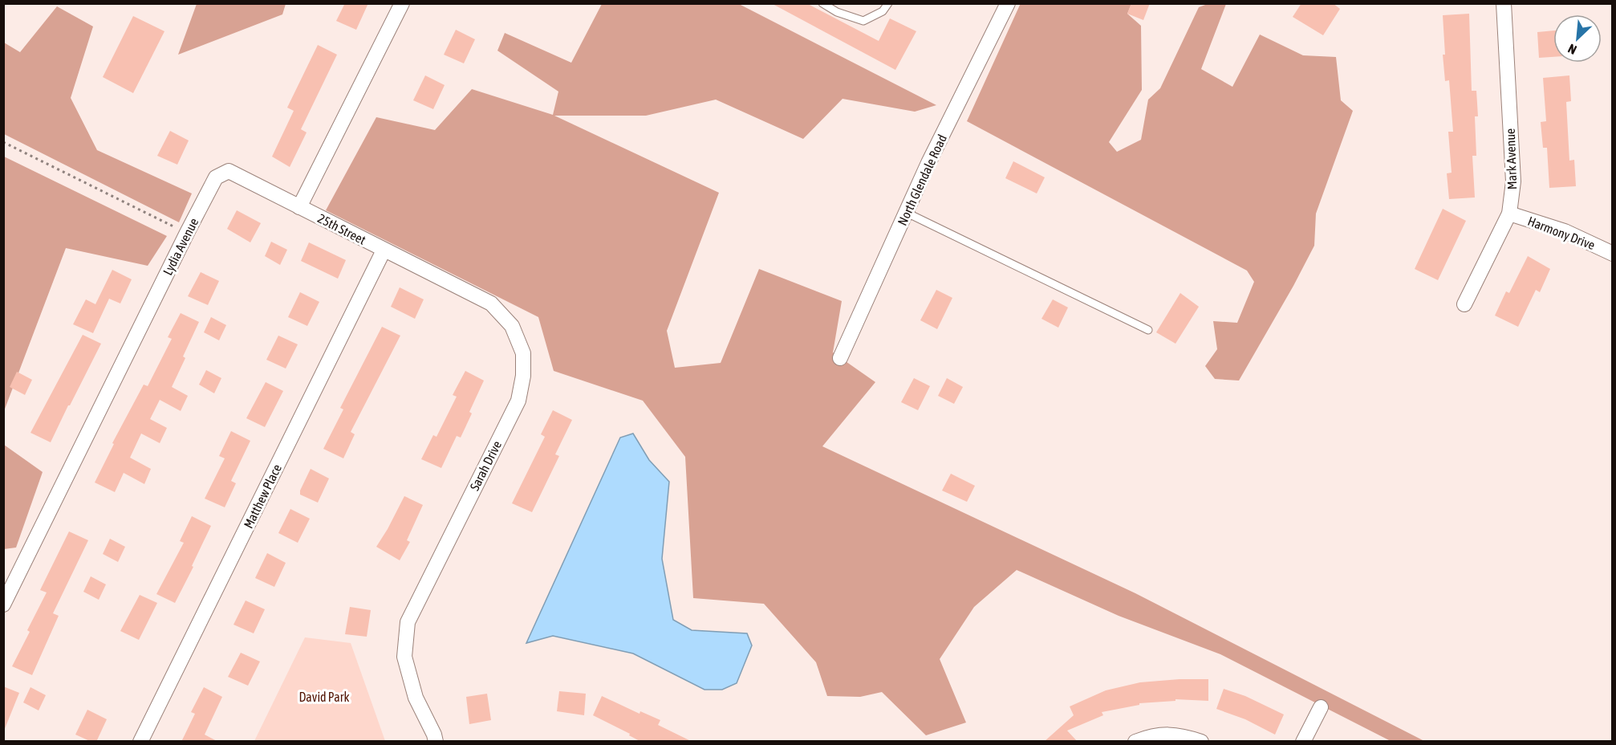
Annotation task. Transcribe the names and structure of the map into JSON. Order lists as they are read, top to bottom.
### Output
{
  "streets": {
    "street": [
      "Mark Avenue",
      "North Glendale Road",
      "25th Street",
      "Harmony Drive",
      "Lydia Avenue",
      "Sarah Drive",
      "Matthew Place"
    ]
  },
  "crossings": [
    ["Mark Avenue", "Harmony Drive"],
    ["25th Street", "Lydia Avenue"],
    ["25th Street", "Sarah Drive"],
    ["25th Street", "Matthew Place"],
    ["Sarah Drive", "Matthew Place"]
  ],
  "parks": ["David Park"],
  "north": "bottom left"
}
